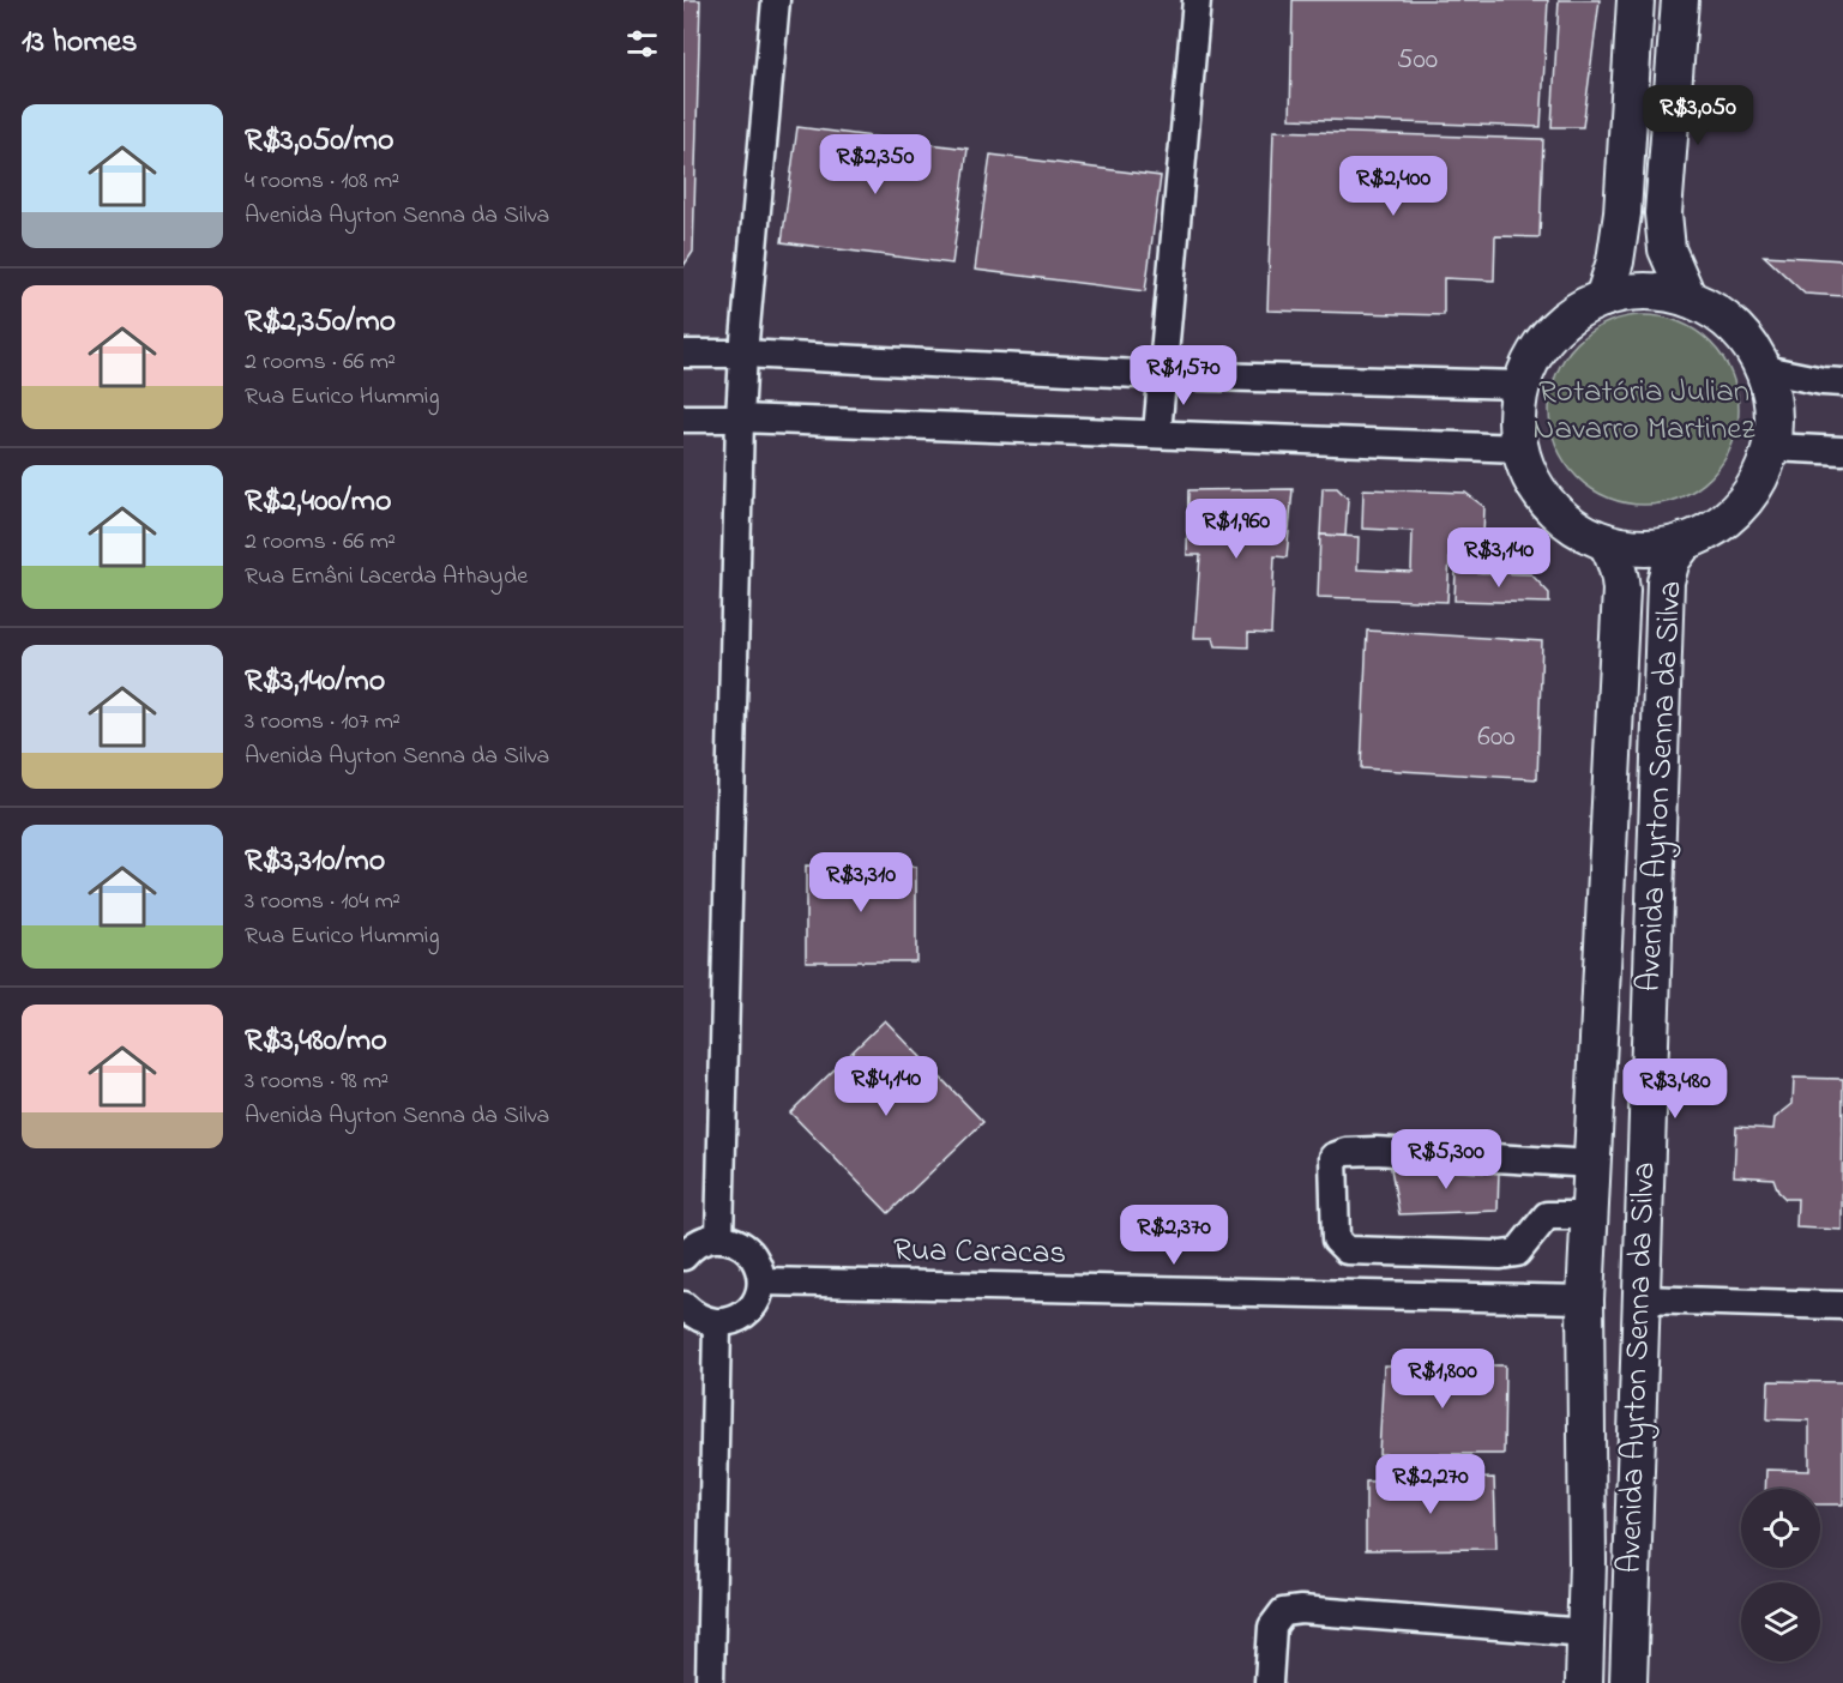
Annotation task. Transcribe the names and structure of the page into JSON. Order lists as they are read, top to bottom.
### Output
{
  "streets": {
    "main road": ["Avenida Ayrton Senna da Silva"],
    "street": ["Rua Caracas"]
  },
  "crossings": [
    ["Avenida Ayrton Senna da Silva", "Rua Caracas"]
  ],
  "parks": ["Rotatória Julian Navarro Martinez"],
  "house_numbers": ["500", "600"],
  "page": {
    "heading": "13 homes",
    "price": [
      "R$3,050",
      "R$2,350",
      "R$2,400",
      "R$1,570",
      "R$1,960",
      "R$3,140",
      "R$3,310",
      "R$4,140",
      "R$3,480",
      "R$5,300",
      "R$2,370",
      "R$1,800",
      "R$2,270"
    ],
    "list": [
      {
        "name": "R$3,050/mo",
        "note": "4 rooms · 108 m² · Avenida Ayrton Senna da Silva"
      },
      {
        "name": "R$2,350/mo",
        "note": "2 rooms · 66 m² · Rua Eurico Hummig"
      },
      {
        "name": "R$2,400/mo",
        "note": "2 rooms · 66 m² · Rua Ernâni Lacerda Athayde"
      },
      {
        "name": "R$3,140/mo",
        "note": "3 rooms · 107 m² · Avenida Ayrton Senna da Silva"
      },
      {
        "name": "R$3,310/mo",
        "note": "3 rooms · 104 m² · Rua Eurico Hummig"
      },
      {
        "name": "R$3,480/mo",
        "note": "3 rooms · 98 m² · Avenida Ayrton Senna da Silva"
      }
    ]
  }
}
